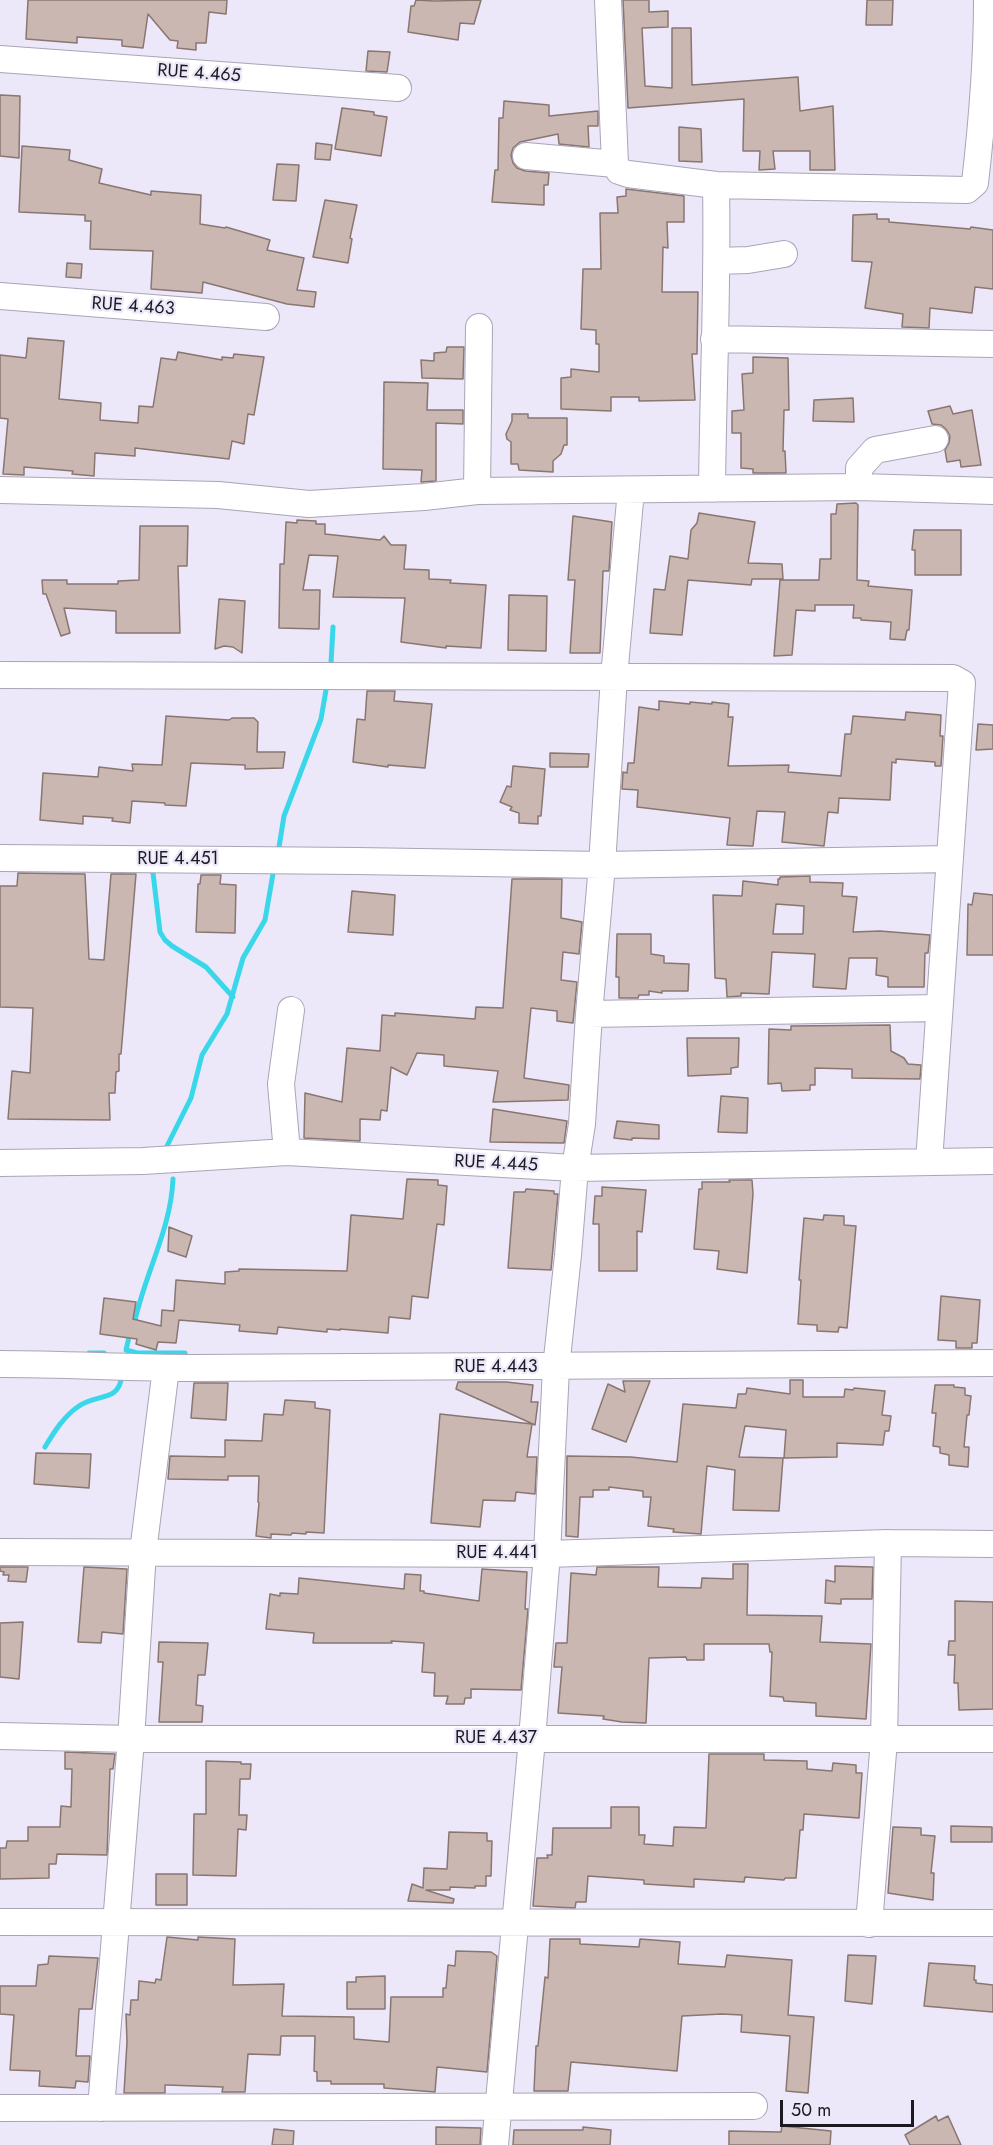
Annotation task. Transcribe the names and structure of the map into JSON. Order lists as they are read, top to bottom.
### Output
{
  "streets": {
    "street": [
      "RUE 4.465",
      "RUE 4.463",
      "RUE 4.451",
      "RUE 4.445",
      "RUE 4.443",
      "RUE 4.441",
      "RUE 4.437"
    ]
  },
  "scale_bar": "50 m"
}
